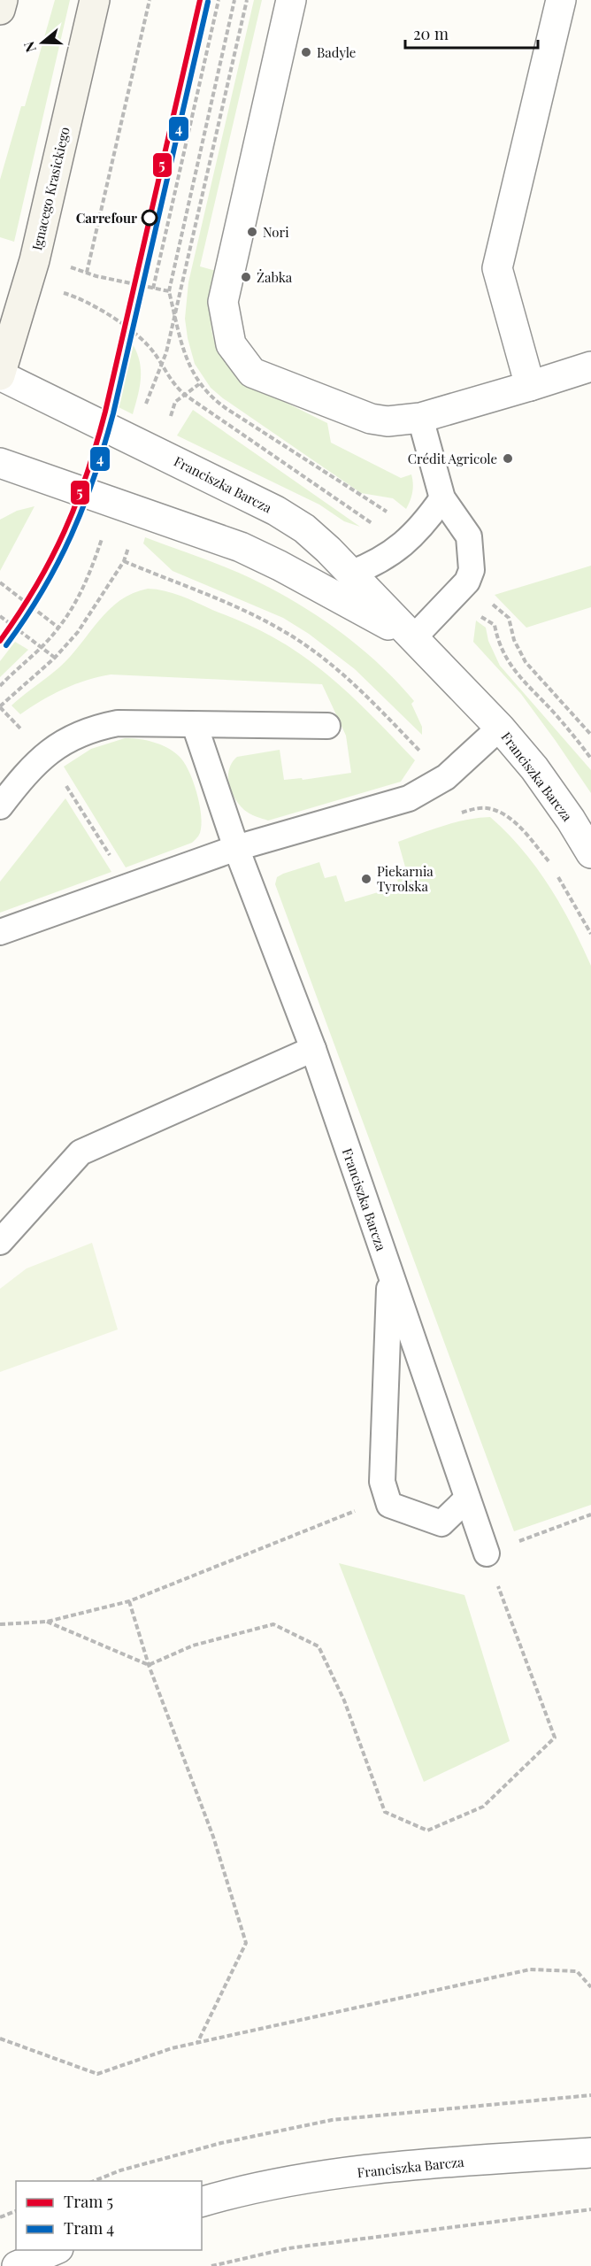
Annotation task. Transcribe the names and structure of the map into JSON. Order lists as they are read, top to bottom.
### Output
{
  "streets": {
    "main road": ["Ignacego Krasickiego"],
    "street": ["Franciszka Barcza"]
  },
  "crossings": [
    ["Ignacego Krasickiego", "Franciszka Barcza"]
  ],
  "places": [
    "Badyle",
    "Carrefour",
    "Nori",
    "Żabka",
    "Crédit Agricole",
    "Piekarnia Tyrolska"
  ],
  "lines": ["tram line 5", "tram line 4"],
  "legend": ["Tram 5", "Tram 4"],
  "scale_bar": "20 m",
  "north": "left"
}
